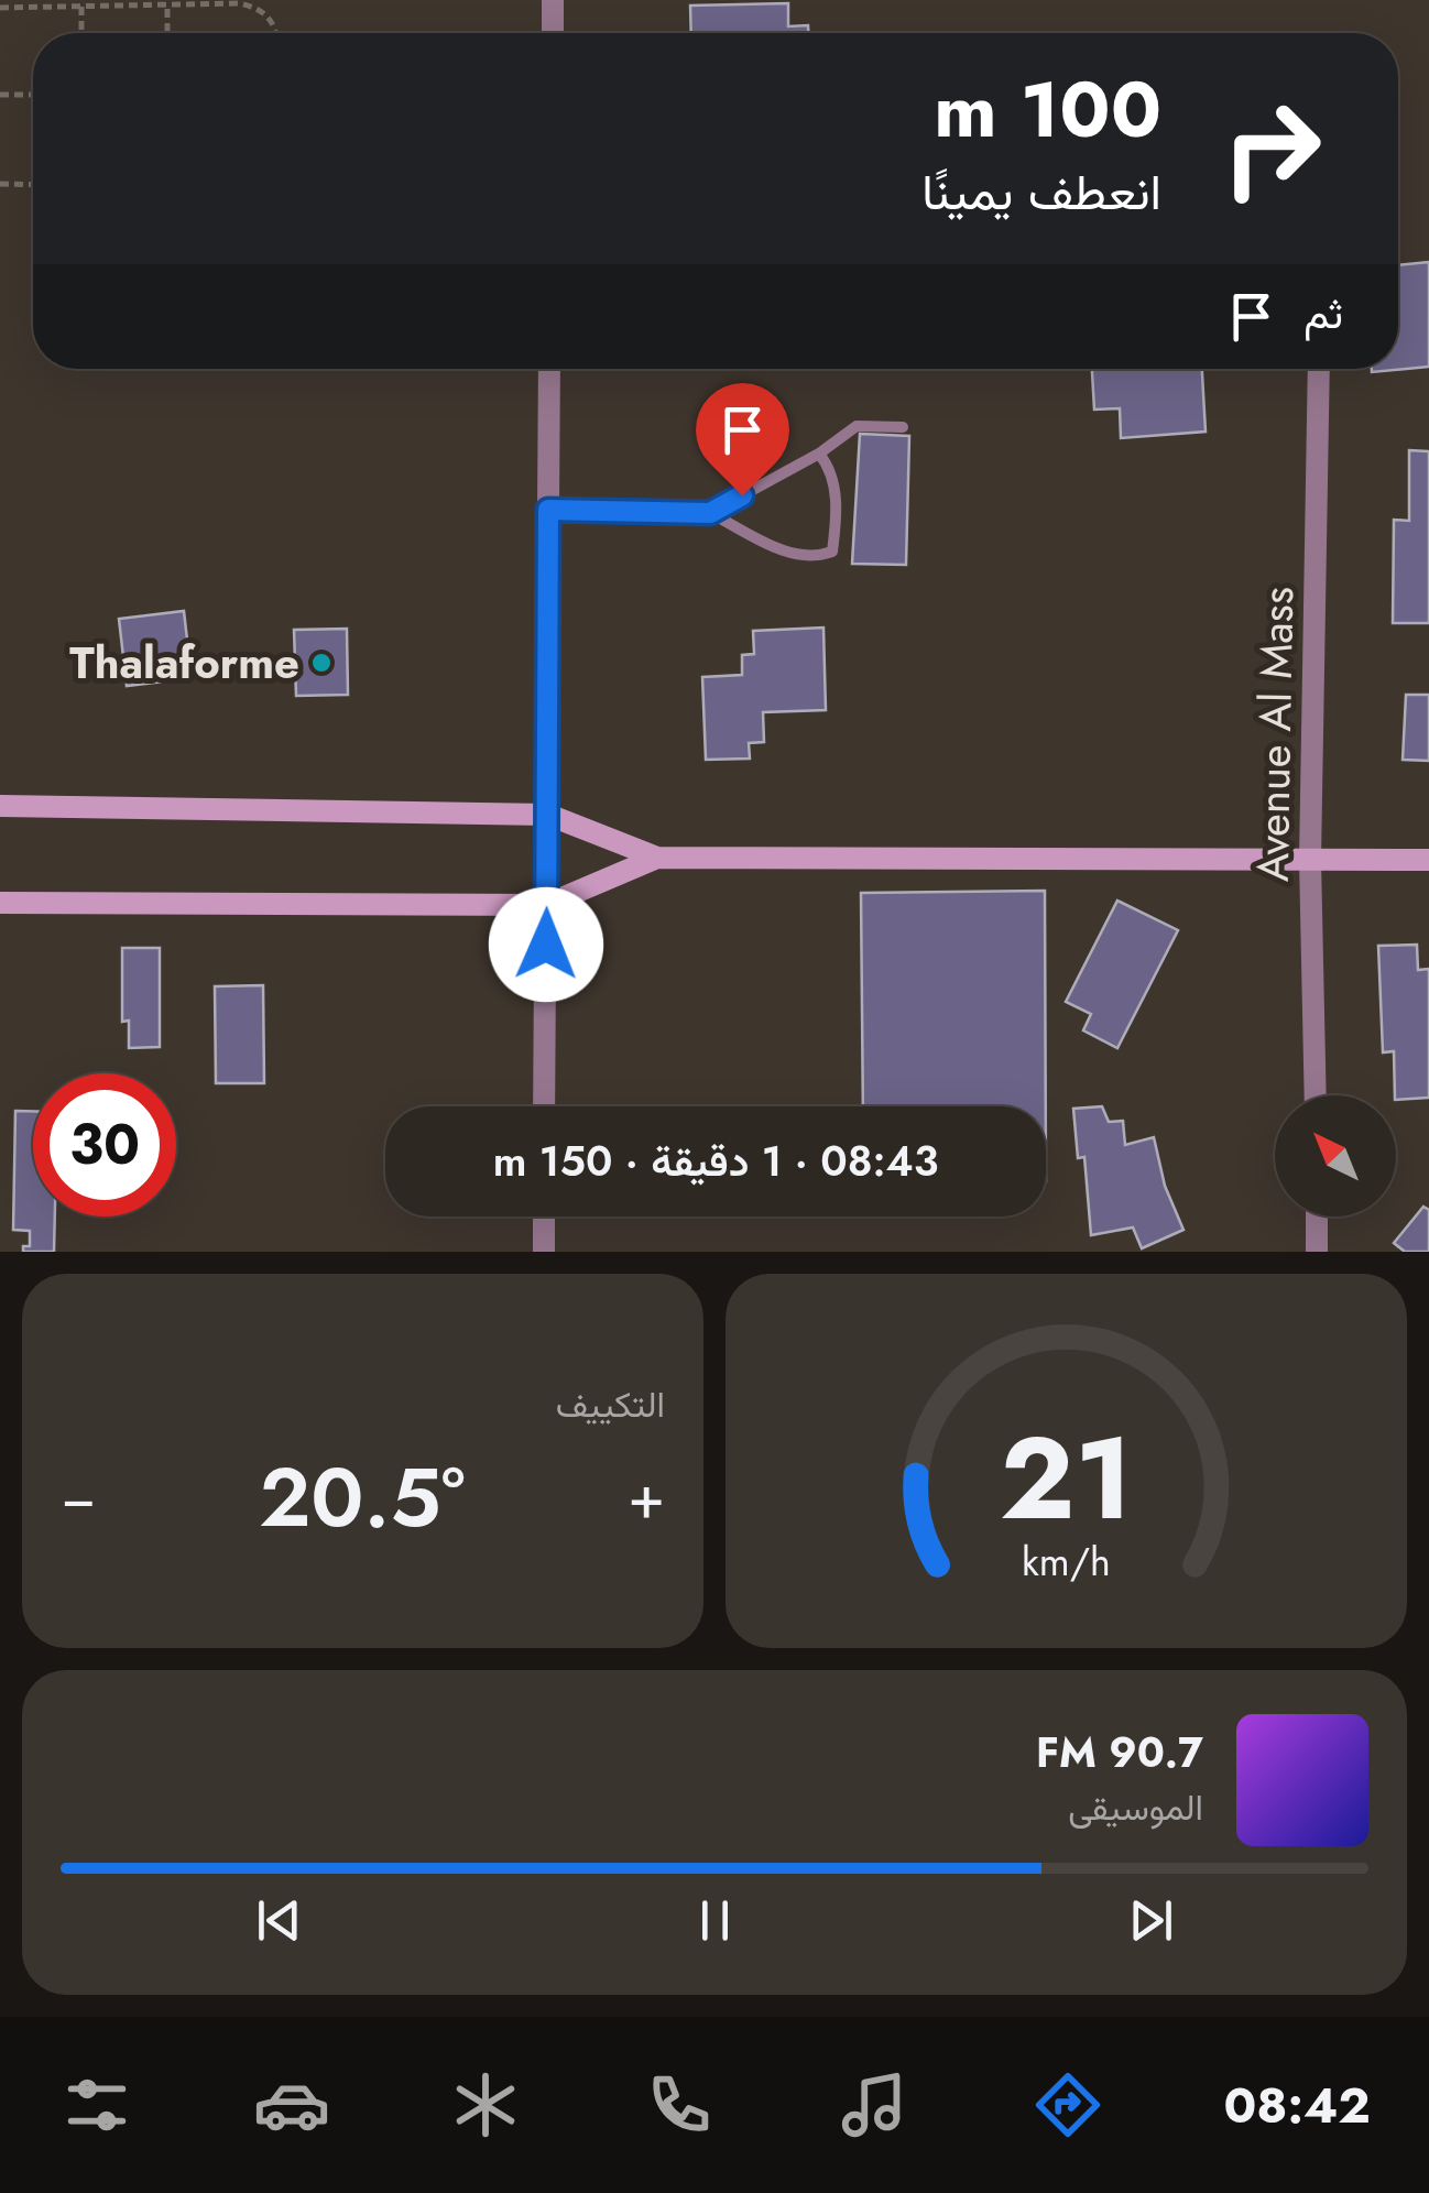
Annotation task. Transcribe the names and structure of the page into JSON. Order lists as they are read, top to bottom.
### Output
{
  "streets": {
    "street": ["Avenue Al Mass"]
  },
  "places": ["Thalaforme"],
  "north": "top left",
  "page": {
    "turn": ["100 m", "انعطف يمينًا"],
    "then": "ثم",
    "limit": "30",
    "trip": "08:43 · 1 دقيقة · 150 m",
    "tile": "التكييف",
    "heat": ["−", "20.5°", "+"],
    "song": ["90.7 FM", "الموسيقى"],
    "tabs": "08:42",
    "gauge": ["21", "km/h"]
  }
}
